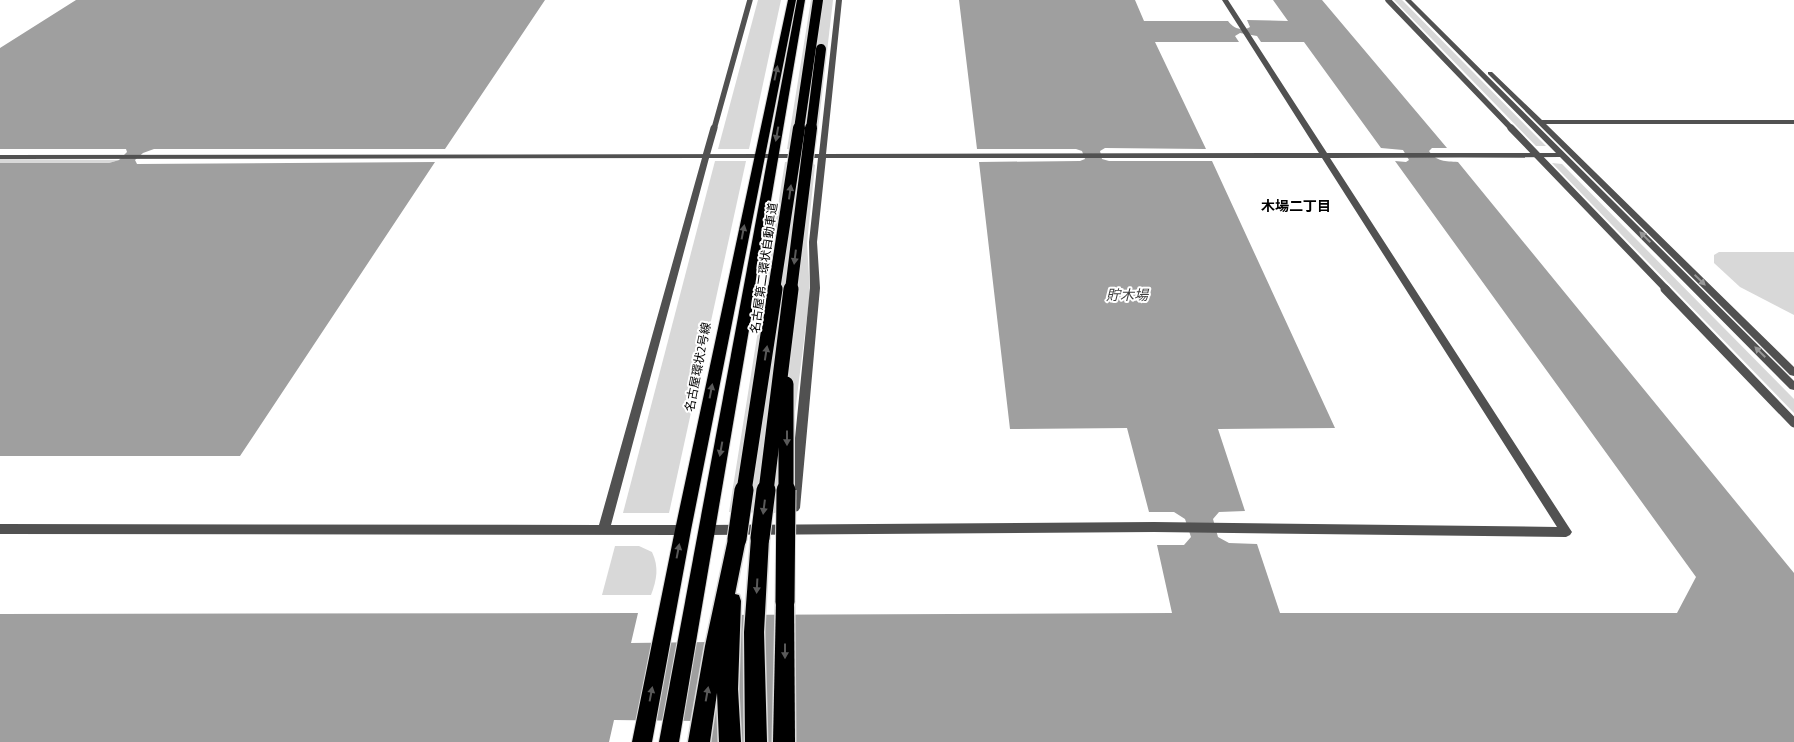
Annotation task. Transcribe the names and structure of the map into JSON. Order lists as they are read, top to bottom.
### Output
{
  "streets": {
    "highway": ["名古屋第二環状自動車道", "名古屋環状2号線"]
  },
  "districts": ["木場二丁目"],
  "water": ["貯木場"]
}
